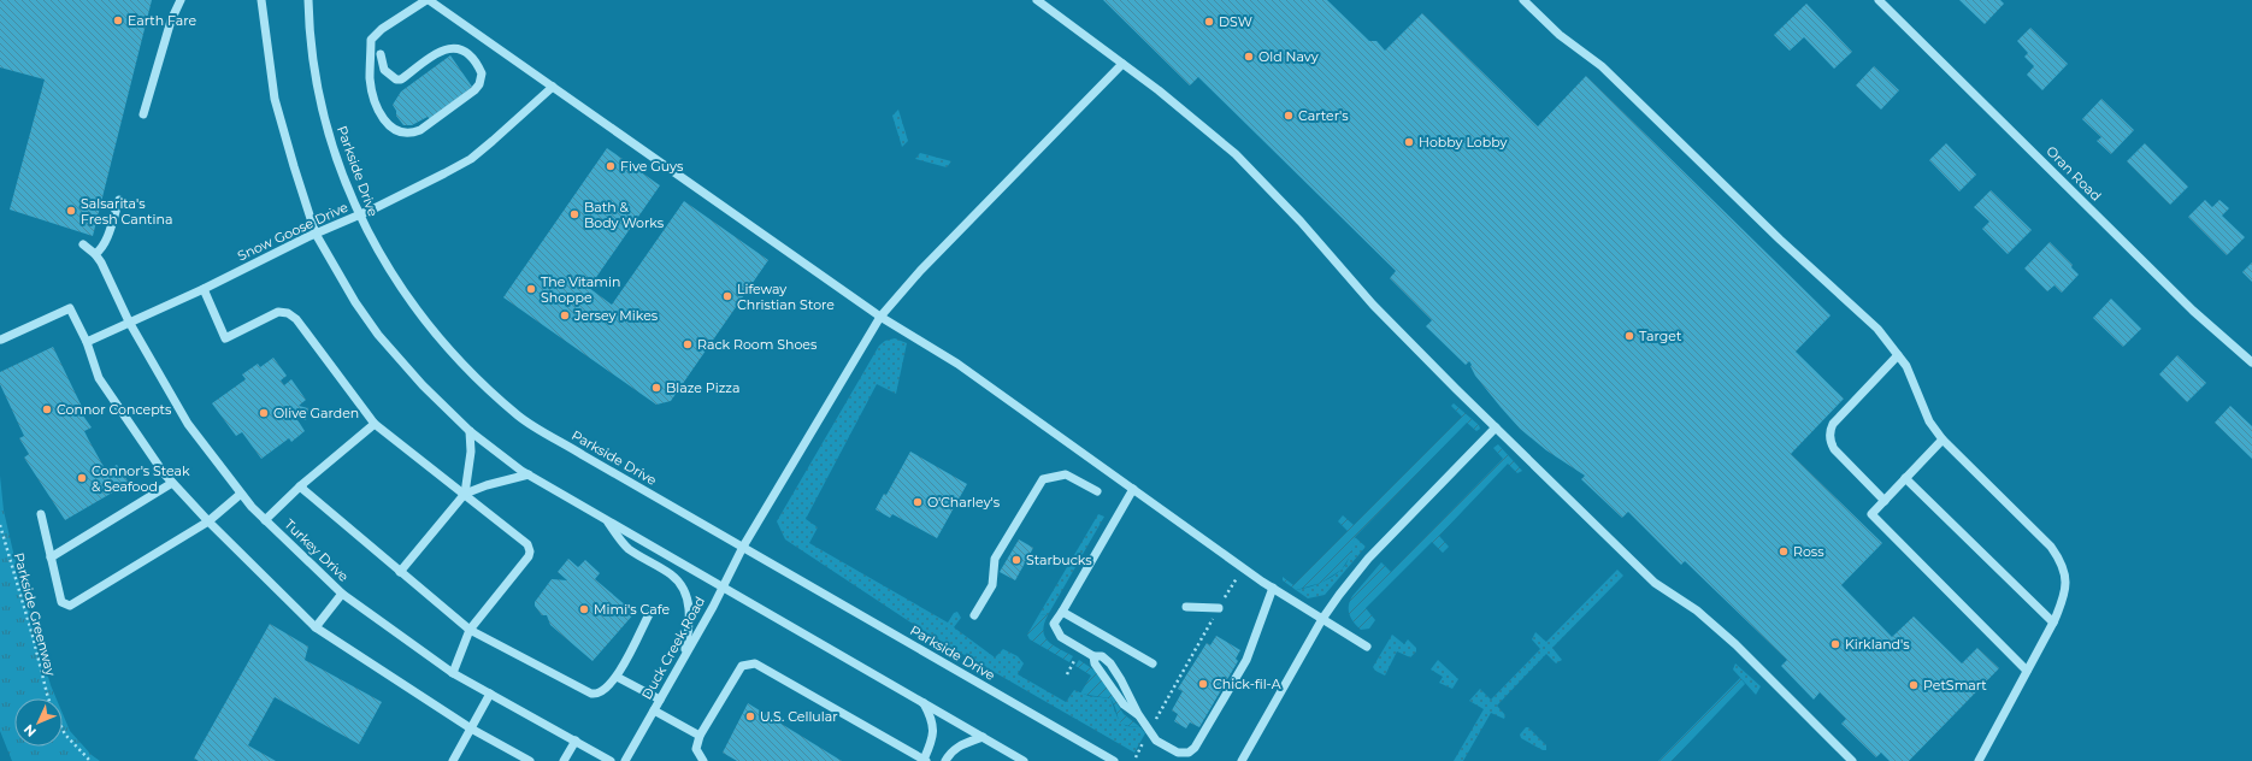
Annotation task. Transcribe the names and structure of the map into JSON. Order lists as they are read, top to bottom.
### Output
{
  "streets": {
    "street": [
      "Parkside Drive",
      "Oran Road",
      "Snow Goose Drive",
      "Turkey Drive",
      "Duck Creek Road"
    ],
    "path": ["Parkside Greenway"]
  },
  "crossings": [
    ["Parkside Drive", "Snow Goose Drive"],
    ["Parkside Drive", "Duck Creek Road"],
    ["Snow Goose Drive", "Turkey Drive"]
  ],
  "places": [
    "Earth Fare",
    "DSW",
    "Old Navy",
    "Carter's",
    "Hobby Lobby",
    "Five Guys",
    "Salsarita's Fresh Cantina",
    "Bath & Body Works",
    "The Vitamin Shoppe",
    "Lifeway Christian Store",
    "Jersey Mikes",
    "Target",
    "Rack Room Shoes",
    "Blaze Pizza",
    "Connor Concepts",
    "Olive Garden",
    "Connor's Steak & Seafood",
    "O'Charley's",
    "Ross",
    "Starbucks",
    "Mimi's Cafe",
    "Kirkland's",
    "Chick-fil-A",
    "PetSmart",
    "U.S. Cellular"
  ],
  "north": "bottom left"
}
